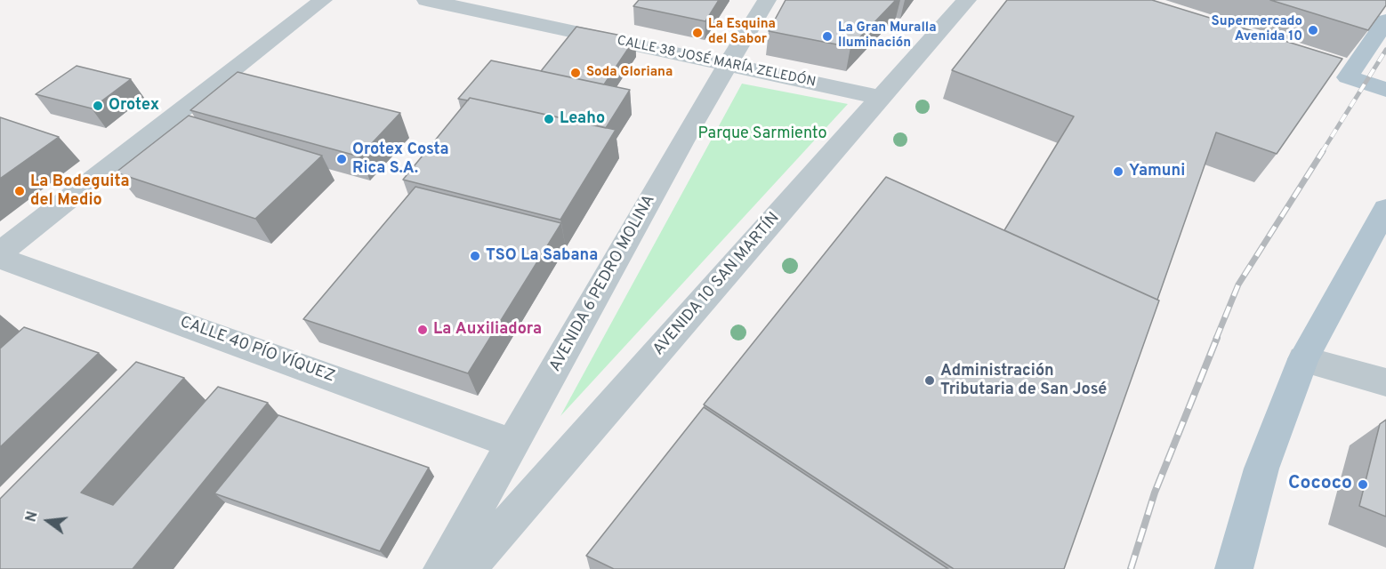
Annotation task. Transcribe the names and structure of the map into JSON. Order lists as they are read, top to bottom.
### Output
{
  "streets": {
    "street": [
      "CALLE 38 JOSÉ MARÍA ZELEDÓN",
      "AVENIDA 6 PEDRO MOLINA",
      "AVENIDA 10 SAN MARTÍN",
      "CALLE 40 PÍO VÍQUEZ"
    ]
  },
  "crossings": [
    ["CALLE 38 JOSÉ MARÍA ZELEDÓN", "AVENIDA 6 PEDRO MOLINA"],
    ["CALLE 38 JOSÉ MARÍA ZELEDÓN", "AVENIDA 10 SAN MARTÍN"],
    ["AVENIDA 6 PEDRO MOLINA", "CALLE 40 PÍO VÍQUEZ"]
  ],
  "parks": ["Parque Sarmiento"],
  "places": [
    "Supermercado Avenida 10",
    "La Esquina del Sabor",
    "La Gran Muralla Iluminación",
    "Soda Gloriana",
    "Orotex",
    "Leaho",
    "Orotex Costa Rica S.A.",
    "Yamuni",
    "La Bodeguita del Medio",
    "TSO La Sabana",
    "La Auxiliadora",
    "Administración Tributaria de San José",
    "Cococo"
  ],
  "north": "left"
}
